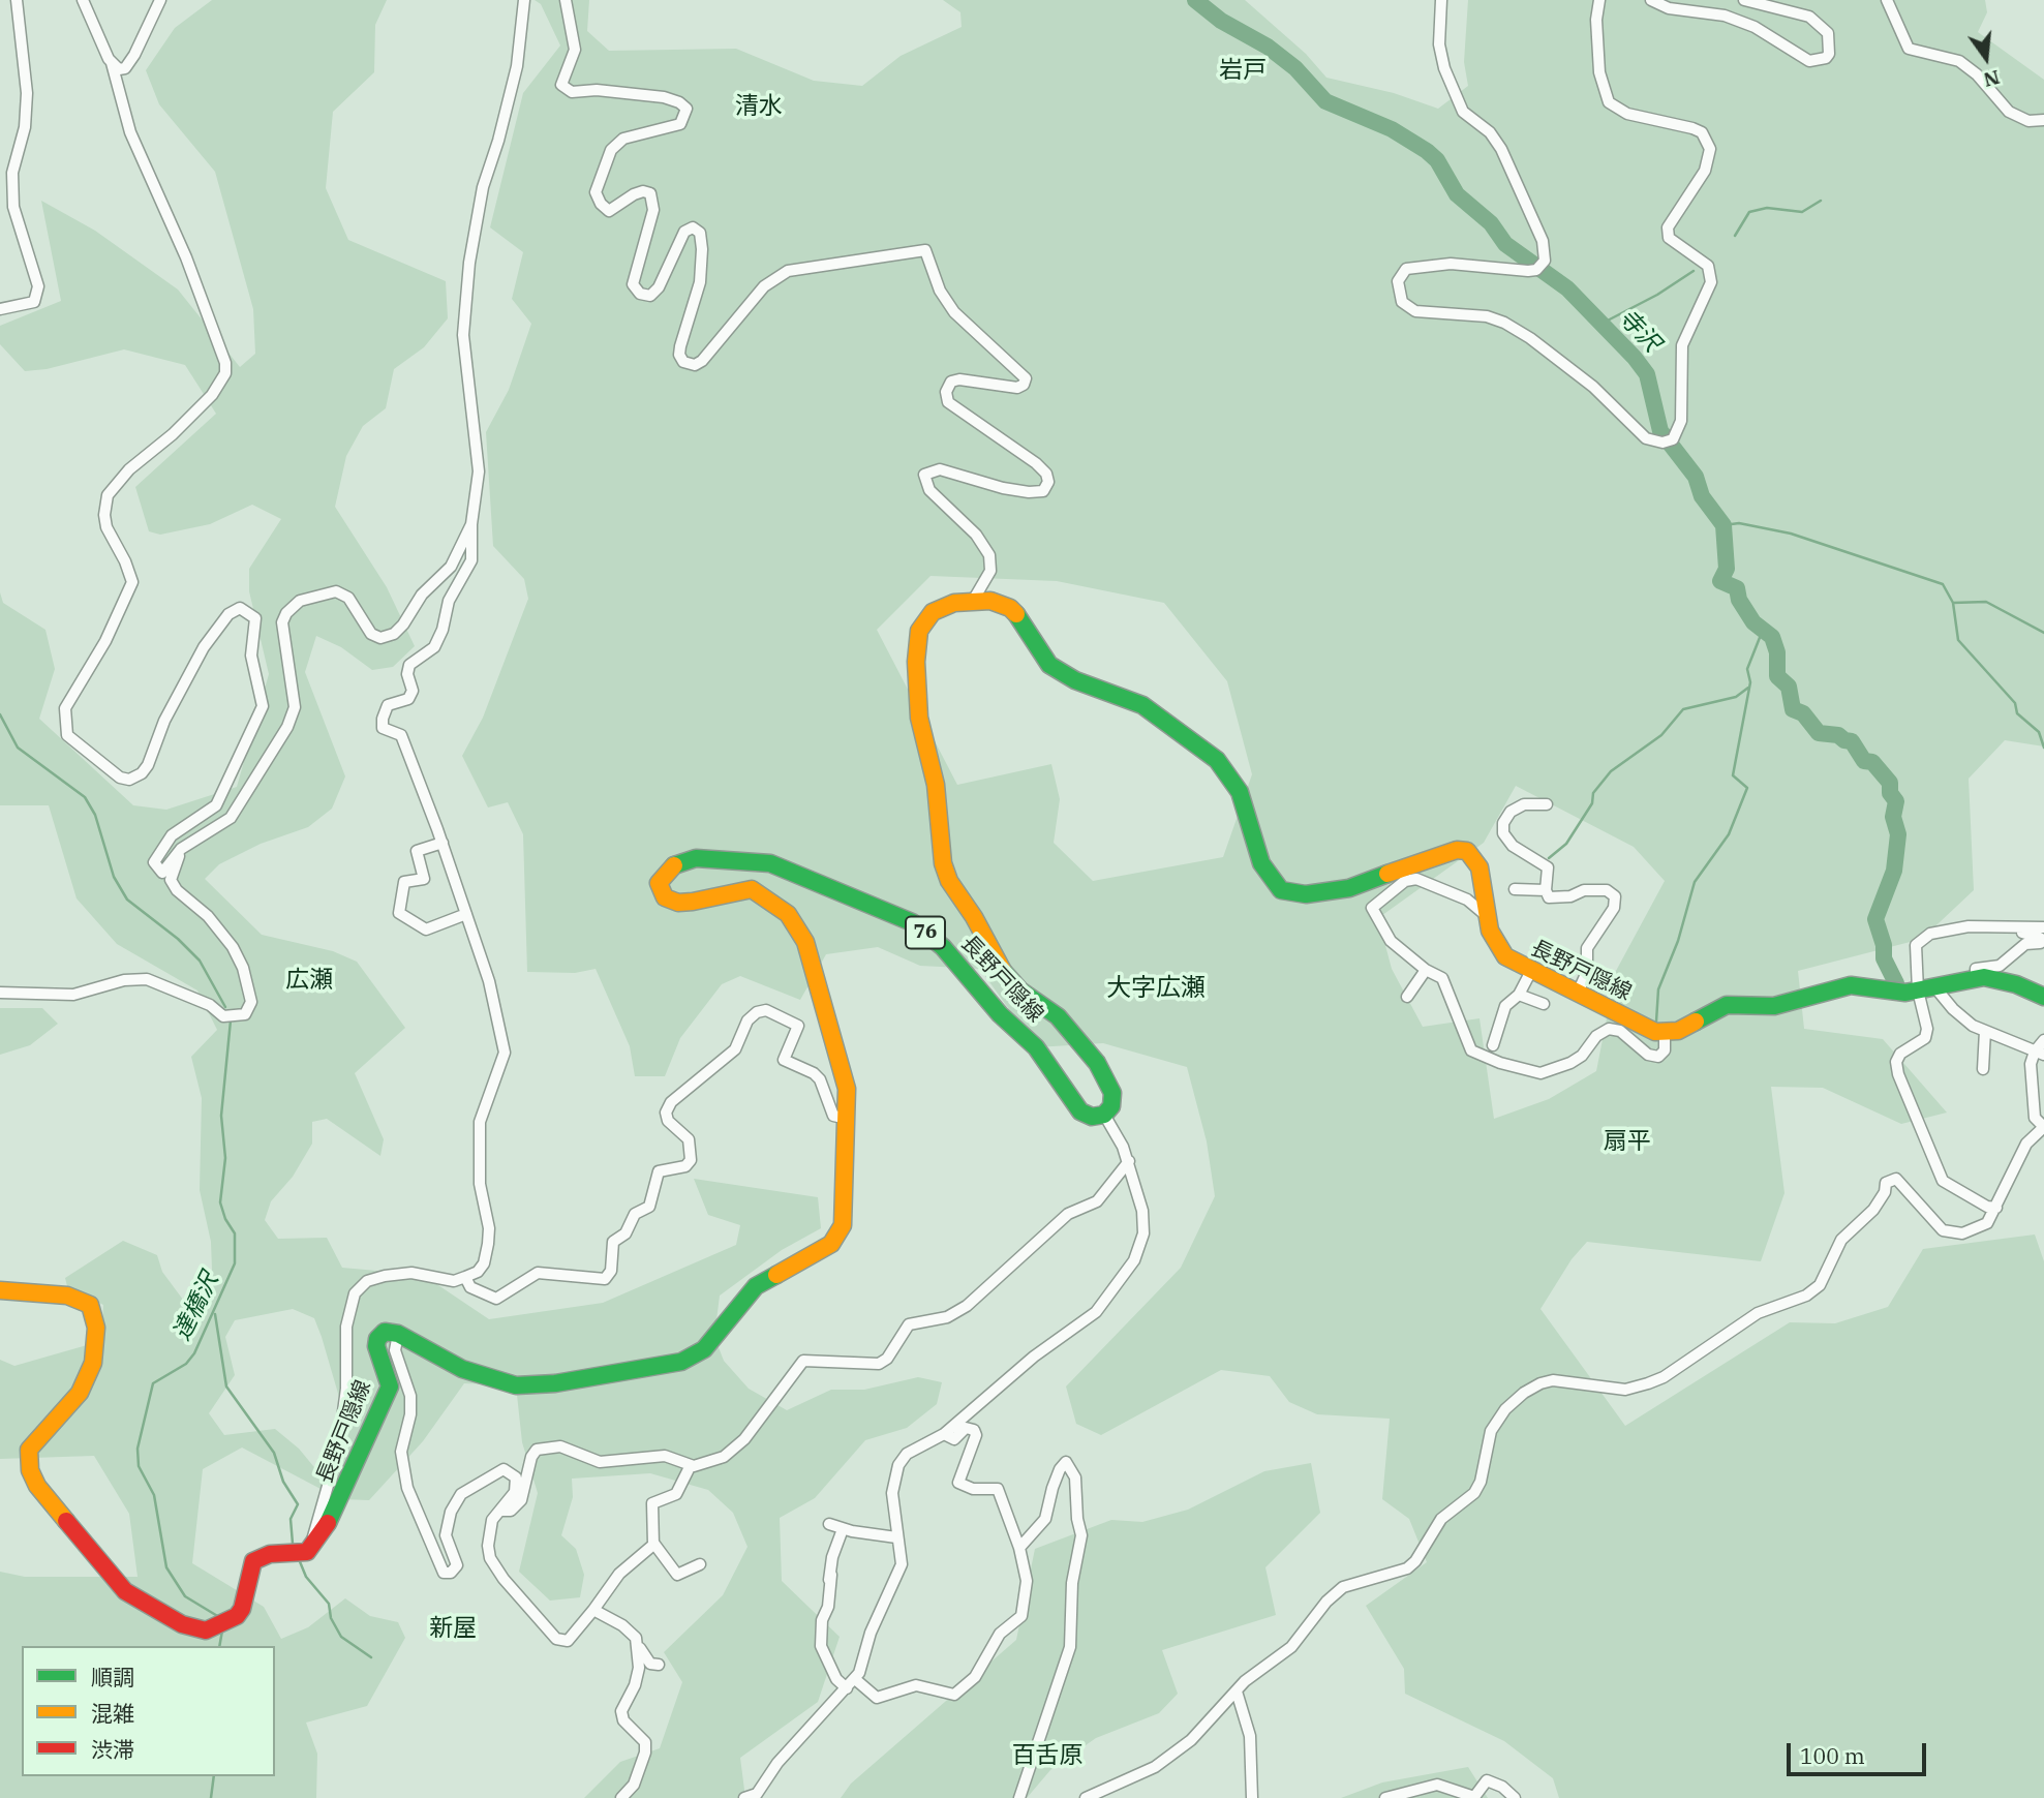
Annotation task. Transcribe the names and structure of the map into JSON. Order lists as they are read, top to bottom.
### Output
{
  "streets": {
    "main road": ["76", "長野戸隠線"]
  },
  "districts": [
    "岩戸",
    "清水",
    "広瀬",
    "大字広瀬",
    "扇平",
    "新屋",
    "百舌原"
  ],
  "water": ["寺沢", "達橋沢"],
  "legend": ["順調", "混雑", "渋滞"],
  "scale_bar": "100 m",
  "north": "bottom"
}
